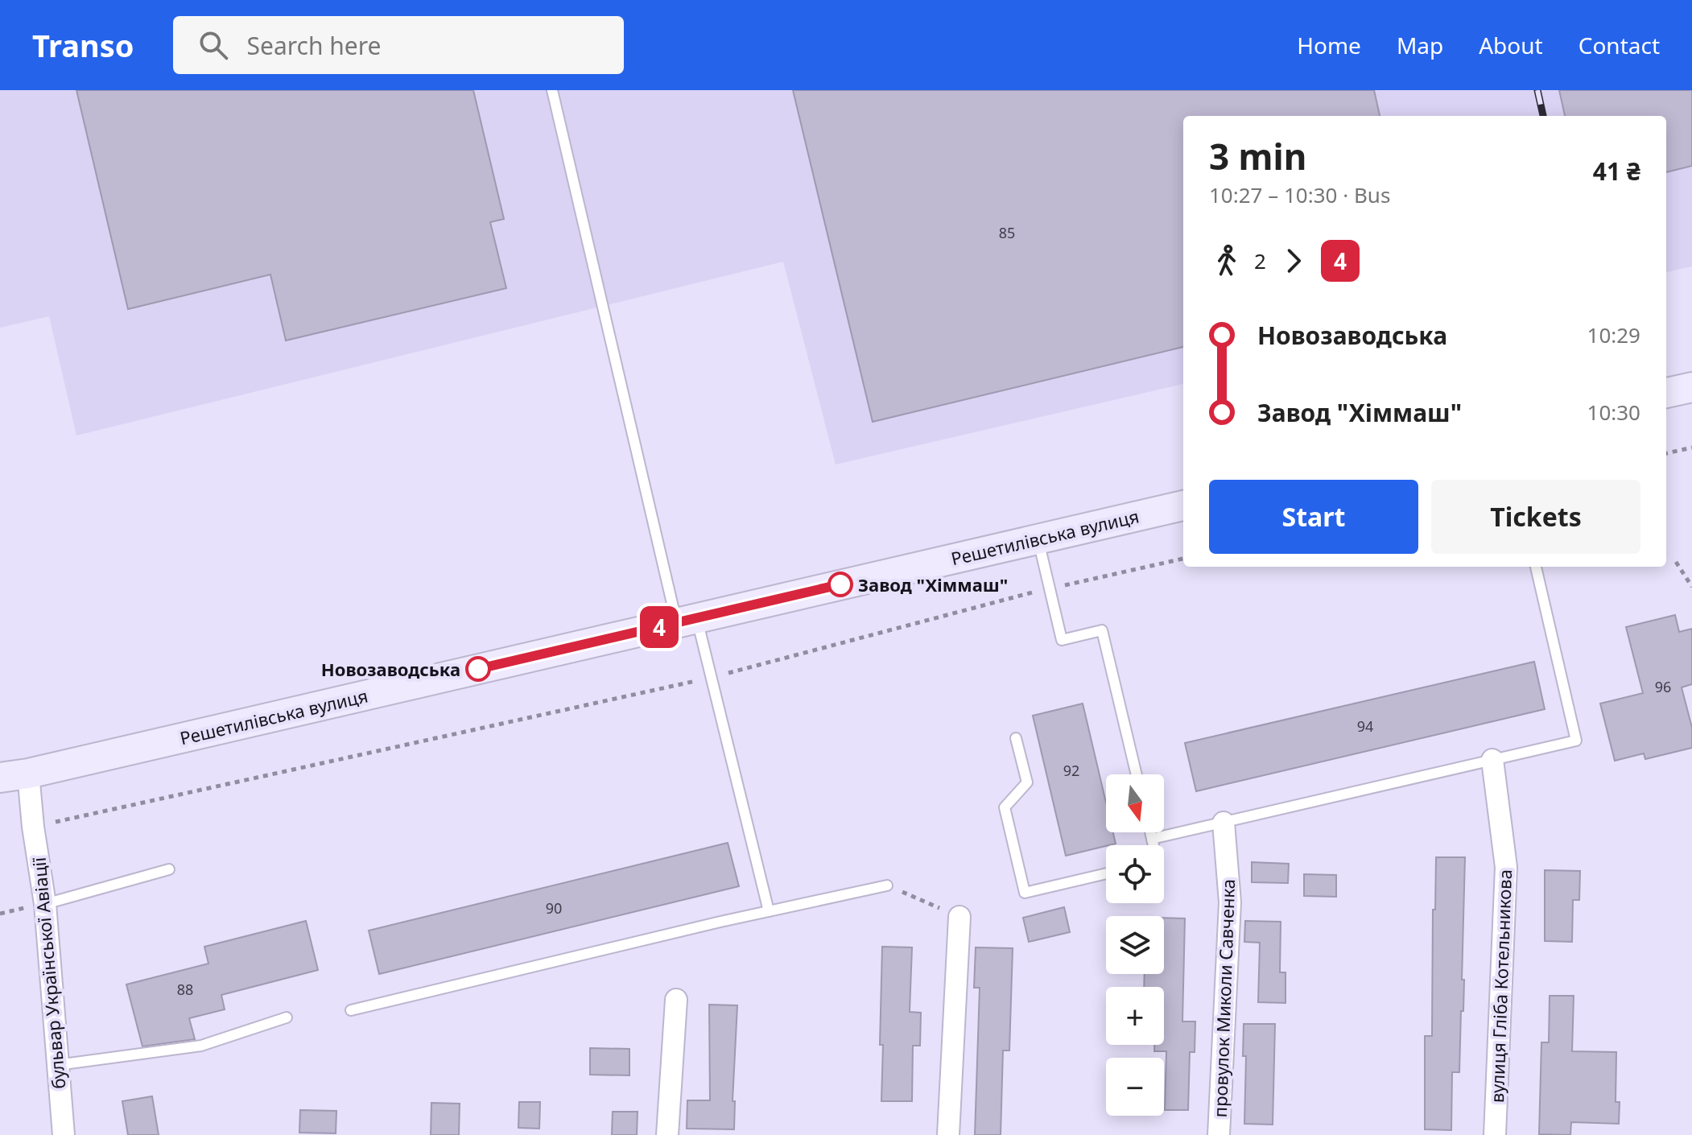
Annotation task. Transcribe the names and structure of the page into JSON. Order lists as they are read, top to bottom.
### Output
{
  "streets": {
    "street": [
      "Решетилівська вулиця",
      "бульвар Української Авіації",
      "вулиця Гліба Котельникова",
      "провулок Миколи Савченка"
    ]
  },
  "crossings": [
    ["Решетилівська вулиця", "бульвар Української Авіації"]
  ],
  "places": ["Завод \"Хіммаш\"", "Новозаводська"],
  "lines": ["bus line 4"],
  "house_numbers": [
    "85",
    "96",
    "94",
    "92",
    "90",
    "88"
  ],
  "north": "bottom",
  "page": {
    "header": "Transo",
    "search": "Search here",
    "nav": [
      "Home",
      "Map",
      "About",
      "Contact"
    ],
    "on_map": "4",
    "heading": ["3 min", "10:27 – 10:30 · Bus", "41 ₴"],
    "legs": ["2", "4"],
    "list": [
      {
        "name": "Новозаводська",
        "value": "10:29"
      },
      {
        "name": "Завод \"Хіммаш\"",
        "value": "10:30"
      }
    ],
    "buttons": ["Start", "Tickets"],
    "map_buttons": ["+", "−"]
  }
}
